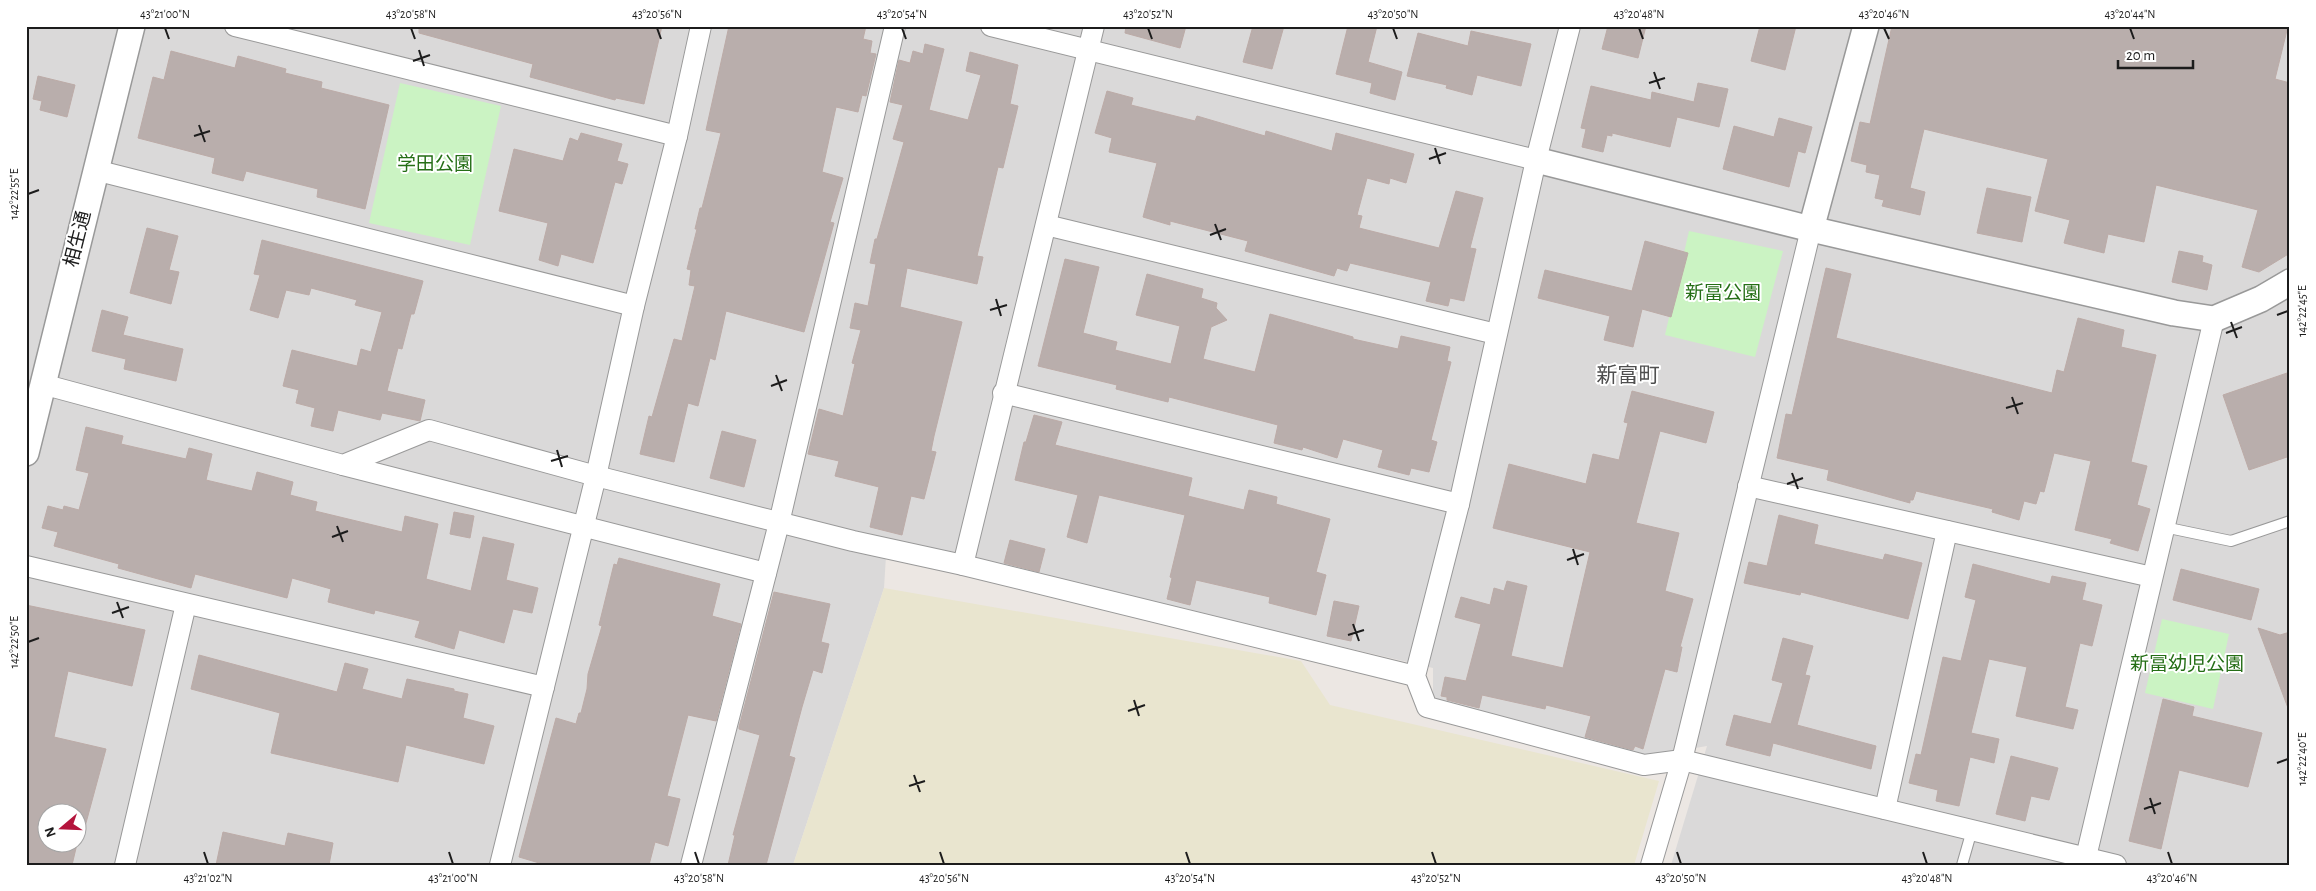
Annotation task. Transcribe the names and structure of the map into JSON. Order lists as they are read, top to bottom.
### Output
{
  "streets": {
    "street": ["相生通"]
  },
  "districts": ["新富町"],
  "parks": ["学田公園", "新冨公園", "新冨幼児公園"],
  "scale_bar": "20 m",
  "north": "left",
  "coordinates": [
    "43°21'00\"N",
    "43°20'58\"N",
    "43°20'56\"N",
    "43°20'54\"N",
    "43°20'52\"N",
    "43°20'50\"N",
    "43°20'48\"N",
    "43°20'46\"N",
    "43°20'44\"N",
    "142°22'55\"E",
    "142°22'45\"E",
    "142°22'50\"E",
    "142°22'40\"E",
    "43°21'02\"N"
  ]
}
